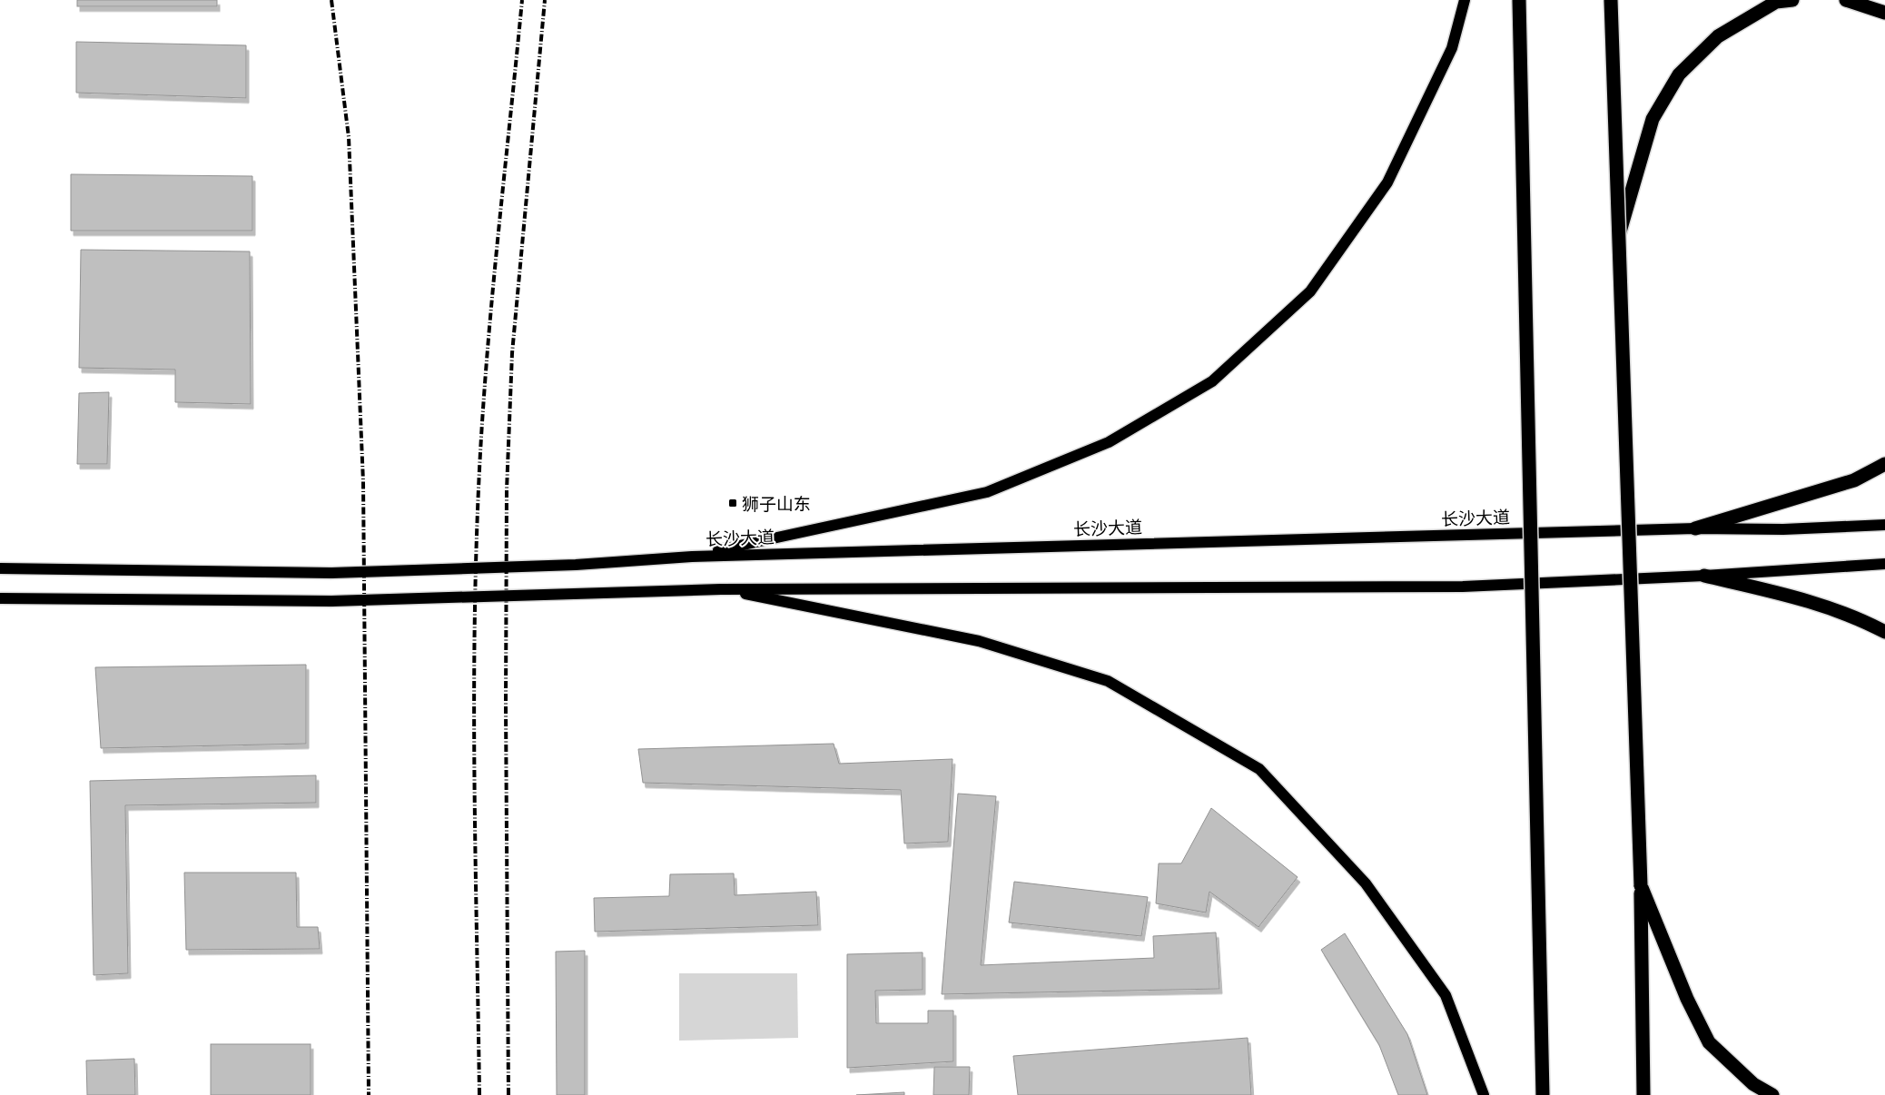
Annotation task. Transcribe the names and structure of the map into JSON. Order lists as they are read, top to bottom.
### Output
{
  "streets": {
    "main road": ["长沙大道"]
  },
  "places": {
    "transit": ["狮子山东"]
  }
}
